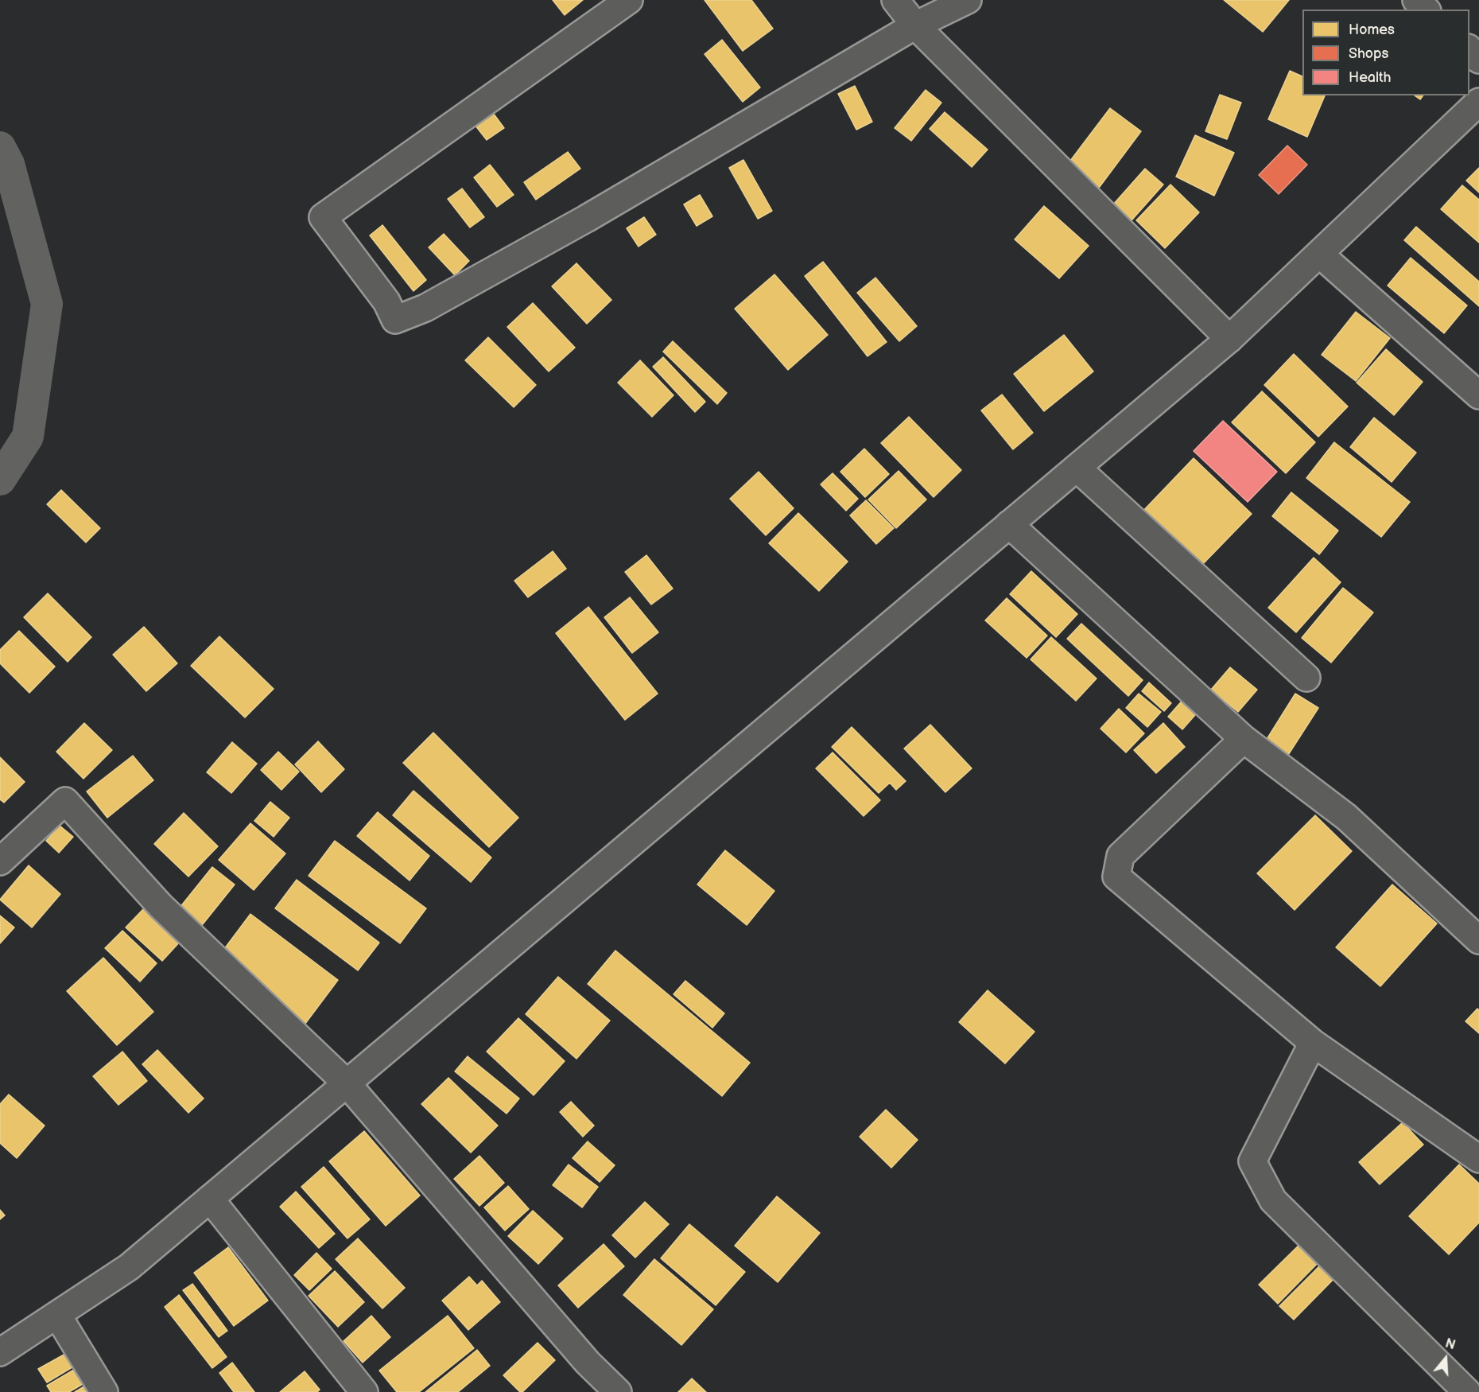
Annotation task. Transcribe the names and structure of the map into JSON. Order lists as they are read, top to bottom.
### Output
{
  "legend": ["Homes", "Shops", "Health"],
  "north": "top"
}
